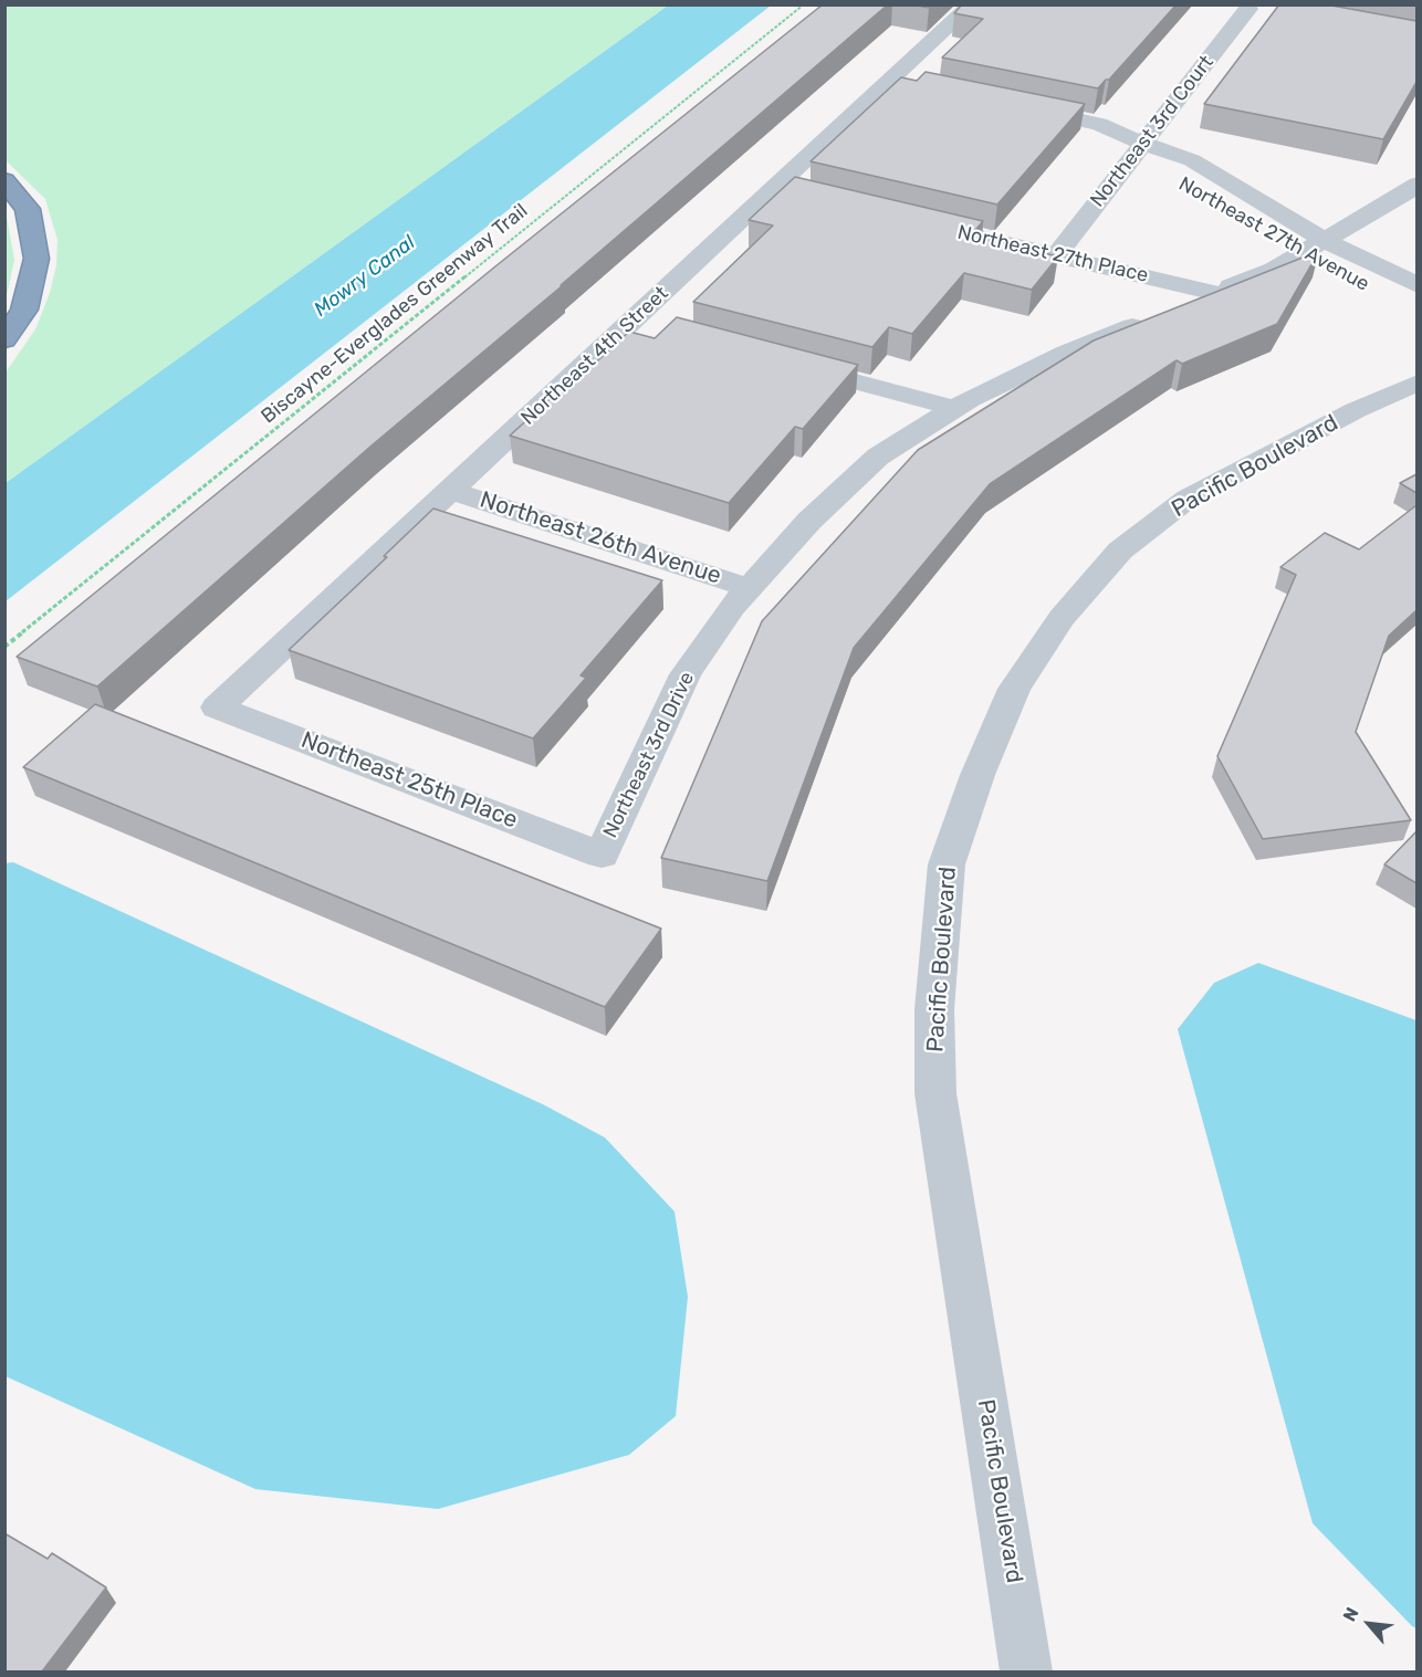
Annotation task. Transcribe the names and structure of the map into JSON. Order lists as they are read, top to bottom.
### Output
{
  "streets": {
    "street": [
      "Northeast 3rd Court",
      "Northeast 27th Avenue",
      "Northeast 27th Place",
      "Northeast 4th Street",
      "Pacific Boulevard",
      "Northeast 26th Avenue",
      "Northeast 3rd Drive",
      "Northeast 25th Place"
    ],
    "path": ["Biscayne-Everglades Greenway Trail"]
  },
  "crossings": [
    ["Northeast 3rd Court", "Northeast 27th Avenue"],
    ["Northeast 3rd Court", "Northeast 27th Place"],
    ["Northeast 27th Avenue", "Northeast 3rd Drive"],
    ["Northeast 27th Place", "Northeast 3rd Drive"],
    ["Northeast 4th Street", "Northeast 26th Avenue"],
    ["Northeast 4th Street", "Northeast 25th Place"],
    ["Northeast 26th Avenue", "Northeast 3rd Drive"],
    ["Northeast 3rd Drive", "Northeast 25th Place"]
  ],
  "water": ["Mowry Canal"],
  "north": "top left"
}
